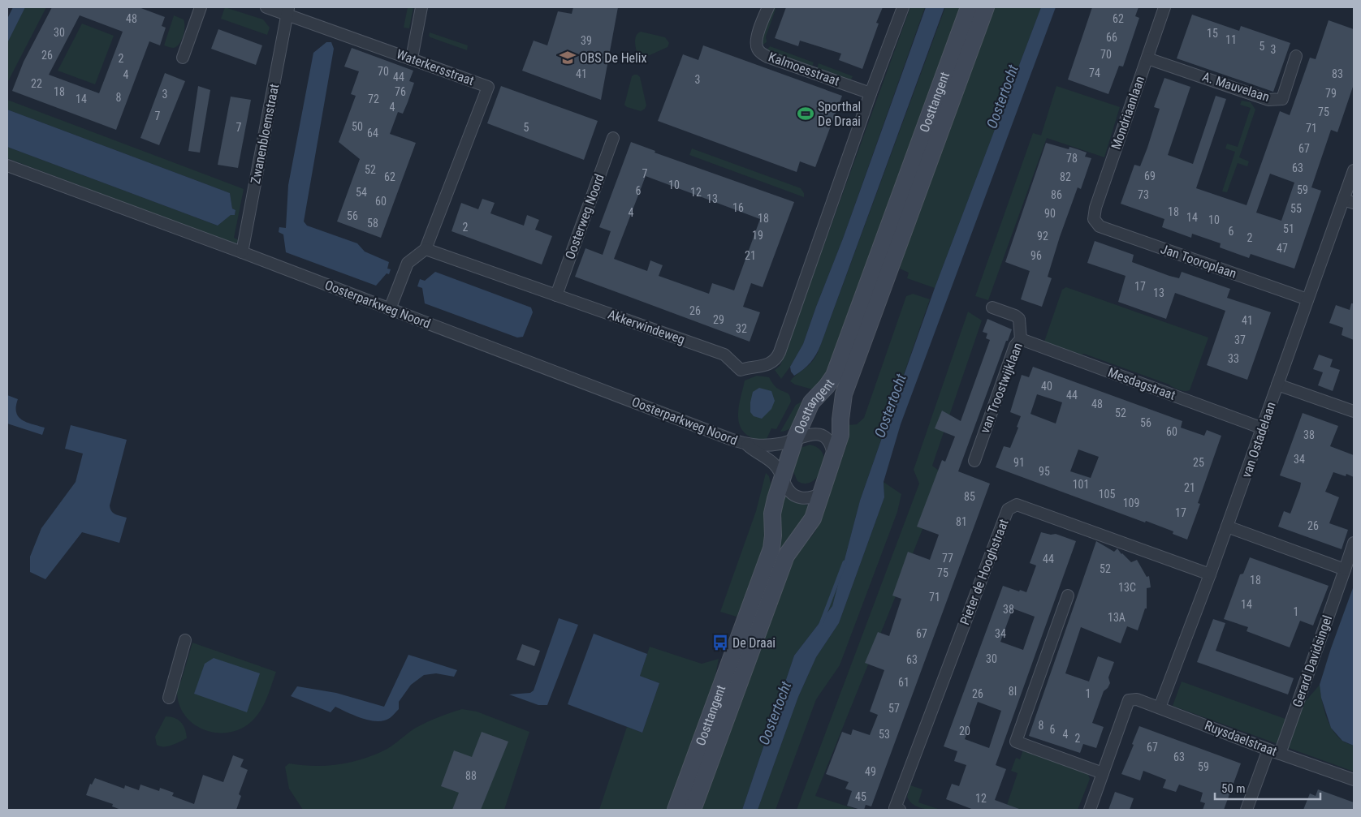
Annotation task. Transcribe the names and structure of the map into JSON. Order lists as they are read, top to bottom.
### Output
{
  "streets": {
    "main road": ["Oosttangent"],
    "street": [
      "Waterkersstraat",
      "Kalmoesstraat",
      "A. Mauvelaan",
      "Mondriaanlaan",
      "Zwanenbloemstraat",
      "Oosterweg Noord",
      "Jan Tooroplaan",
      "Oosterparkweg Noord",
      "Akkerwindeweg",
      "Mesdagstraat",
      "van Troostwijklaan",
      "van Ostadelaan",
      "Pieter de Hooghstraat",
      "Gerard Davidsingel",
      "Ruysdaelstraat"
    ]
  },
  "crossings": [
    ["Waterkersstraat", "Zwanenbloemstraat"],
    ["Waterkersstraat", "Akkerwindeweg"],
    ["Kalmoesstraat", "Akkerwindeweg"],
    ["A. Mauvelaan", "Mondriaanlaan"],
    ["Oosttangent", "Oosterparkweg Noord"],
    ["Mondriaanlaan", "Jan Tooroplaan"],
    ["Zwanenbloemstraat", "Oosterparkweg Noord"],
    ["Oosterweg Noord", "Akkerwindeweg"],
    ["Jan Tooroplaan", "van Ostadelaan"],
    ["Mesdagstraat", "van Troostwijklaan"],
    ["Mesdagstraat", "van Ostadelaan"],
    ["van Ostadelaan", "Pieter de Hooghstraat"],
    ["van Ostadelaan", "Ruysdaelstraat"],
    ["Gerard Davidsingel", "Ruysdaelstraat"]
  ],
  "water": ["Oostertocht"],
  "places": {
    "school or university": ["OBS De Helix"],
    "sports": ["Sporthal De Draai"],
    "bus stop": ["De Draai"]
  },
  "house_numbers": [
    "48",
    "62",
    "30",
    "15",
    "66",
    "11",
    "39",
    "5",
    "3",
    "70",
    "26",
    "2",
    "70",
    "74",
    "41",
    "83",
    "4",
    "44",
    "3",
    "22",
    "18",
    "76",
    "79",
    "3",
    "8",
    "14",
    "72",
    "4",
    "75",
    "7",
    "50",
    "7",
    "5",
    "71",
    "64",
    "67",
    "78",
    "63",
    "52",
    "7",
    "69",
    "62",
    "82",
    "10",
    "59",
    "6",
    "54",
    "12",
    "86",
    "73",
    "13",
    "60",
    "16",
    "55",
    "18",
    "4",
    "90",
    "56",
    "14",
    "18",
    "10",
    "58",
    "2",
    "51",
    "6",
    "19",
    "92",
    "2",
    "47",
    "21",
    "96",
    "17",
    "13",
    "26",
    "29",
    "41",
    "32",
    "37",
    "33",
    "40",
    "44",
    "48",
    "52",
    "56",
    "60",
    "38",
    "34",
    "91",
    "25",
    "95",
    "101",
    "21",
    "105",
    "85",
    "109",
    "17",
    "81",
    "26",
    "77",
    "44",
    "52",
    "75",
    "18",
    "13C",
    "71",
    "14",
    "38",
    "1",
    "13A",
    "67",
    "34",
    "30",
    "63",
    "61",
    "8I",
    "26",
    "1",
    "57",
    "8",
    "6",
    "20",
    "53",
    "4",
    "2",
    "67",
    "63",
    "59",
    "49",
    "88",
    "45",
    "12"
  ],
  "scale_bar": "50 m"
}
